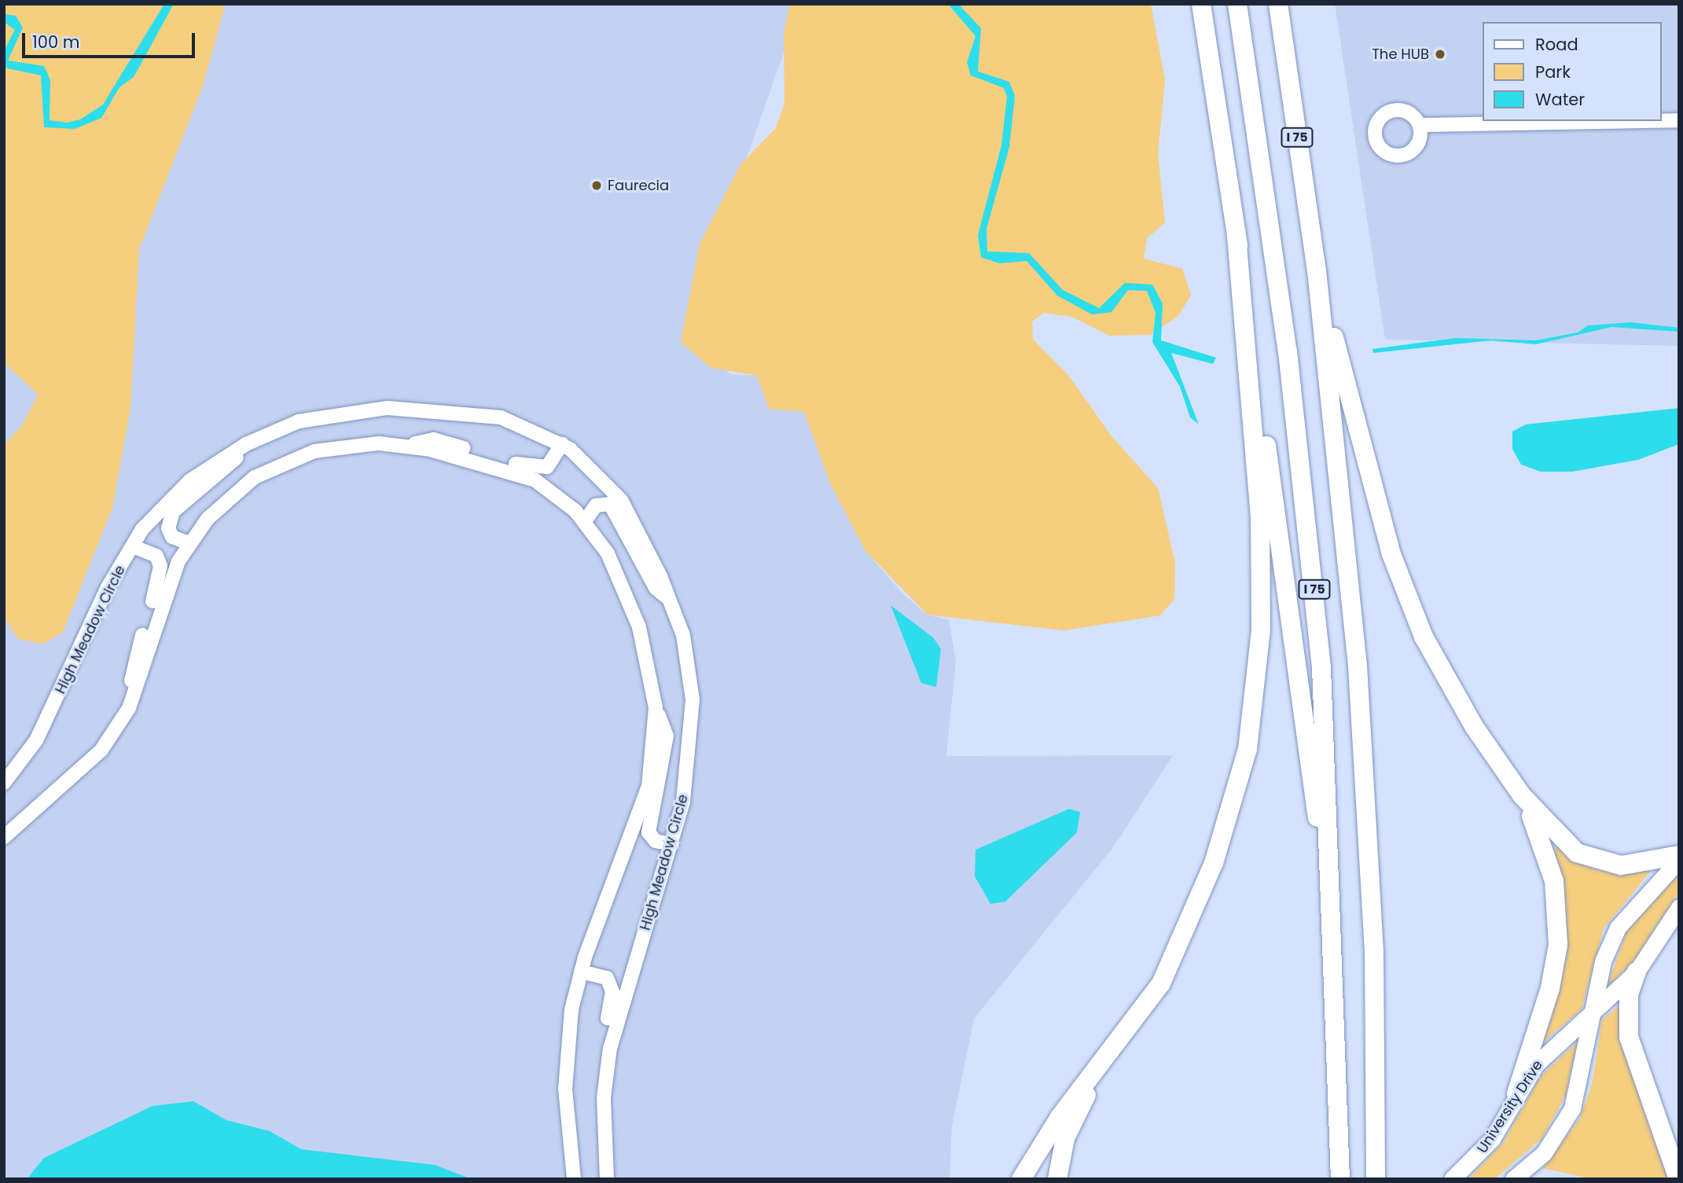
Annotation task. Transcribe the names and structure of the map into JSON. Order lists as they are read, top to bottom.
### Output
{
  "streets": {
    "highway": ["I 75"],
    "main road": ["University Drive"],
    "street": ["High Meadow Circle"]
  },
  "places": ["The HUB", "Faurecia"],
  "legend": ["Road", "Park", "Water"],
  "scale_bar": "100 m"
}
